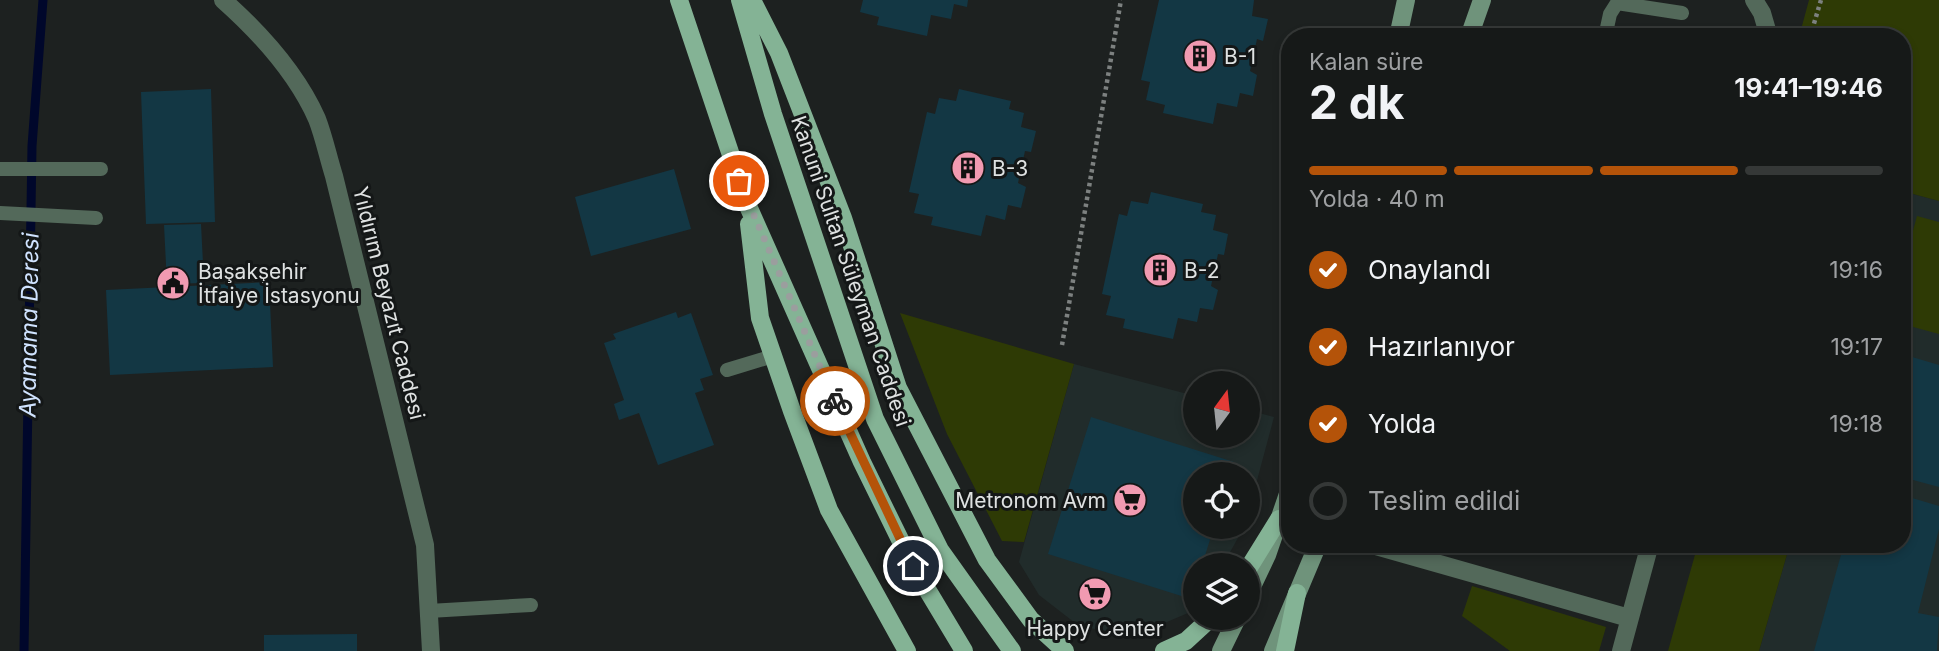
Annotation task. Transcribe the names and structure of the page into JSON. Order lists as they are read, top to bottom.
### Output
{
  "streets": {
    "main road": ["Kanuni Sultan Süleyman Caddesi"],
    "street": ["Yıldırım Beyazıt Caddesi"]
  },
  "water": ["Ayamama Deresi"],
  "places": {
    "building": ["B-1", "B-3", "B-2"],
    "public building": ["Başakşehir İtfaiye İstasyonu"],
    "supermarket": ["Metronom Avm", "Happy Center"]
  },
  "north": "top",
  "page": {
    "heading": ["2 dk", "Kalan süre", "19:41–19:46"],
    "bar": "Yolda · 40 m",
    "list": [
      ["Onaylandı", "19:16"],
      ["Hazırlanıyor", "19:17"],
      ["Yolda", "19:18"],
      "Teslim edildi"
    ]
  }
}
